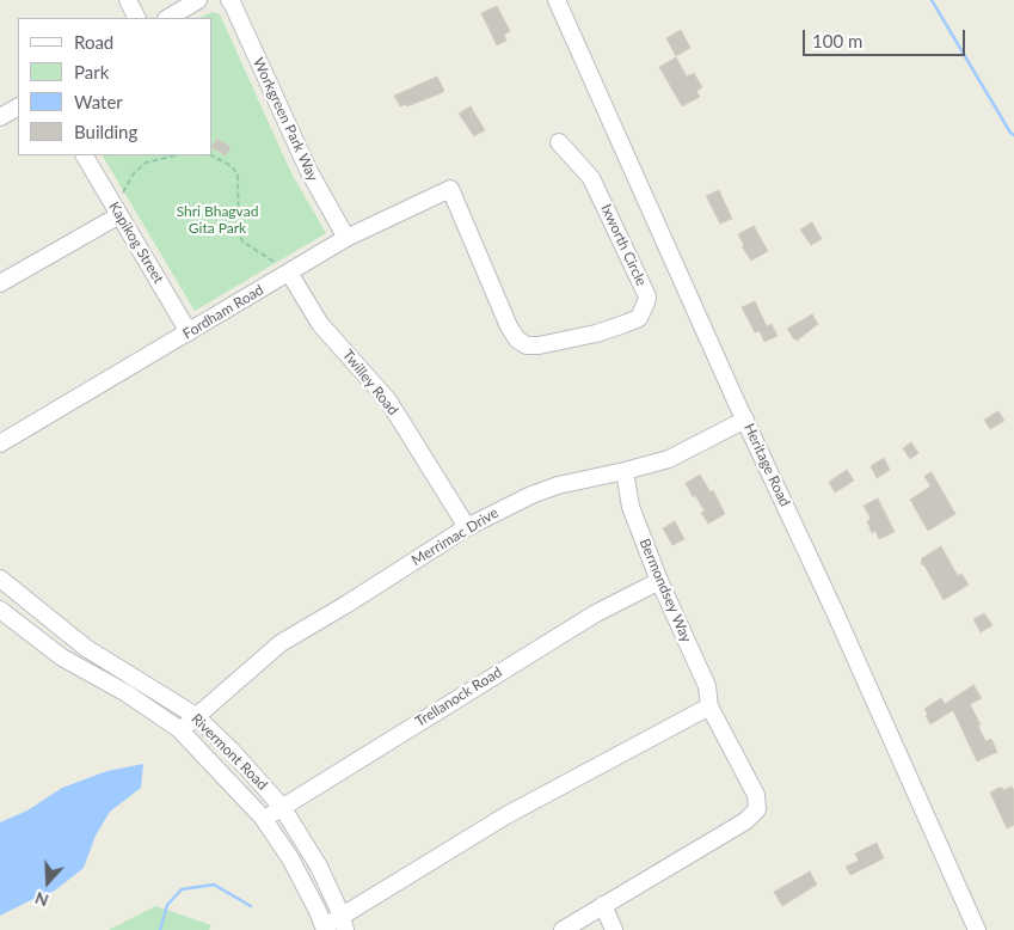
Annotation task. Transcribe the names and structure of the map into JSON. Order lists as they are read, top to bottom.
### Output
{
  "streets": {
    "street": [
      "Workgreen Park Way",
      "Kapikog Street",
      "Ixworth Circle",
      "Fordham Road",
      "Twilley Road",
      "Heritage Road",
      "Merrimac Drive",
      "Bermondsey Way",
      "Trellanock Road",
      "Rivermont Road"
    ]
  },
  "crossings": [
    ["Workgreen Park Way", "Fordham Road"],
    ["Kapikog Street", "Fordham Road"],
    ["Ixworth Circle", "Fordham Road"],
    ["Fordham Road", "Twilley Road"],
    ["Twilley Road", "Merrimac Drive"],
    ["Heritage Road", "Merrimac Drive"],
    ["Merrimac Drive", "Bermondsey Way"],
    ["Merrimac Drive", "Rivermont Road"],
    ["Bermondsey Way", "Trellanock Road"],
    ["Trellanock Road", "Rivermont Road"]
  ],
  "parks": ["Shri Bhagvad Gita Park"],
  "legend": [
    "Road",
    "Park",
    "Water",
    "Building"
  ],
  "scale_bar": "100 m",
  "north": "bottom"
}
